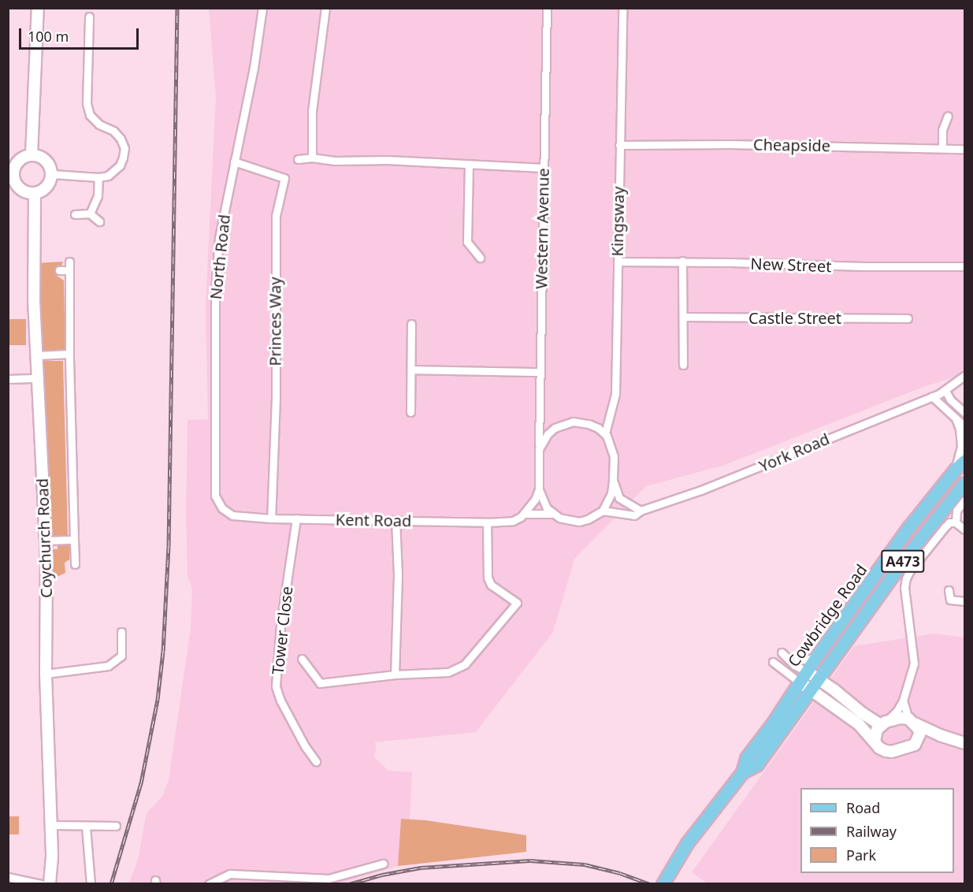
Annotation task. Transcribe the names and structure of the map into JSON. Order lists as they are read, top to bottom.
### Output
{
  "streets": {
    "main road": ["Coychurch Road", "A473", "Cowbridge Road"],
    "street": [
      "Cheapside",
      "Kingsway",
      "Western Avenue",
      "North Road",
      "New Street",
      "Castle Street",
      "Princes Way",
      "York Road",
      "Kent Road",
      "Tower Close"
    ]
  },
  "crossings": [
    ["Cheapside", "Kingsway"],
    ["Kingsway", "Western Avenue"],
    ["Kingsway", "New Street"],
    ["Kingsway", "York Road"],
    ["Kingsway", "Kent Road"],
    ["Western Avenue", "York Road"],
    ["Western Avenue", "Kent Road"],
    ["North Road", "Princes Way"],
    ["North Road", "Kent Road"],
    ["Princes Way", "Kent Road"],
    ["York Road", "Kent Road"],
    ["Kent Road", "Tower Close"]
  ],
  "legend": ["Road", "Railway", "Park"],
  "scale_bar": "100 m"
}
